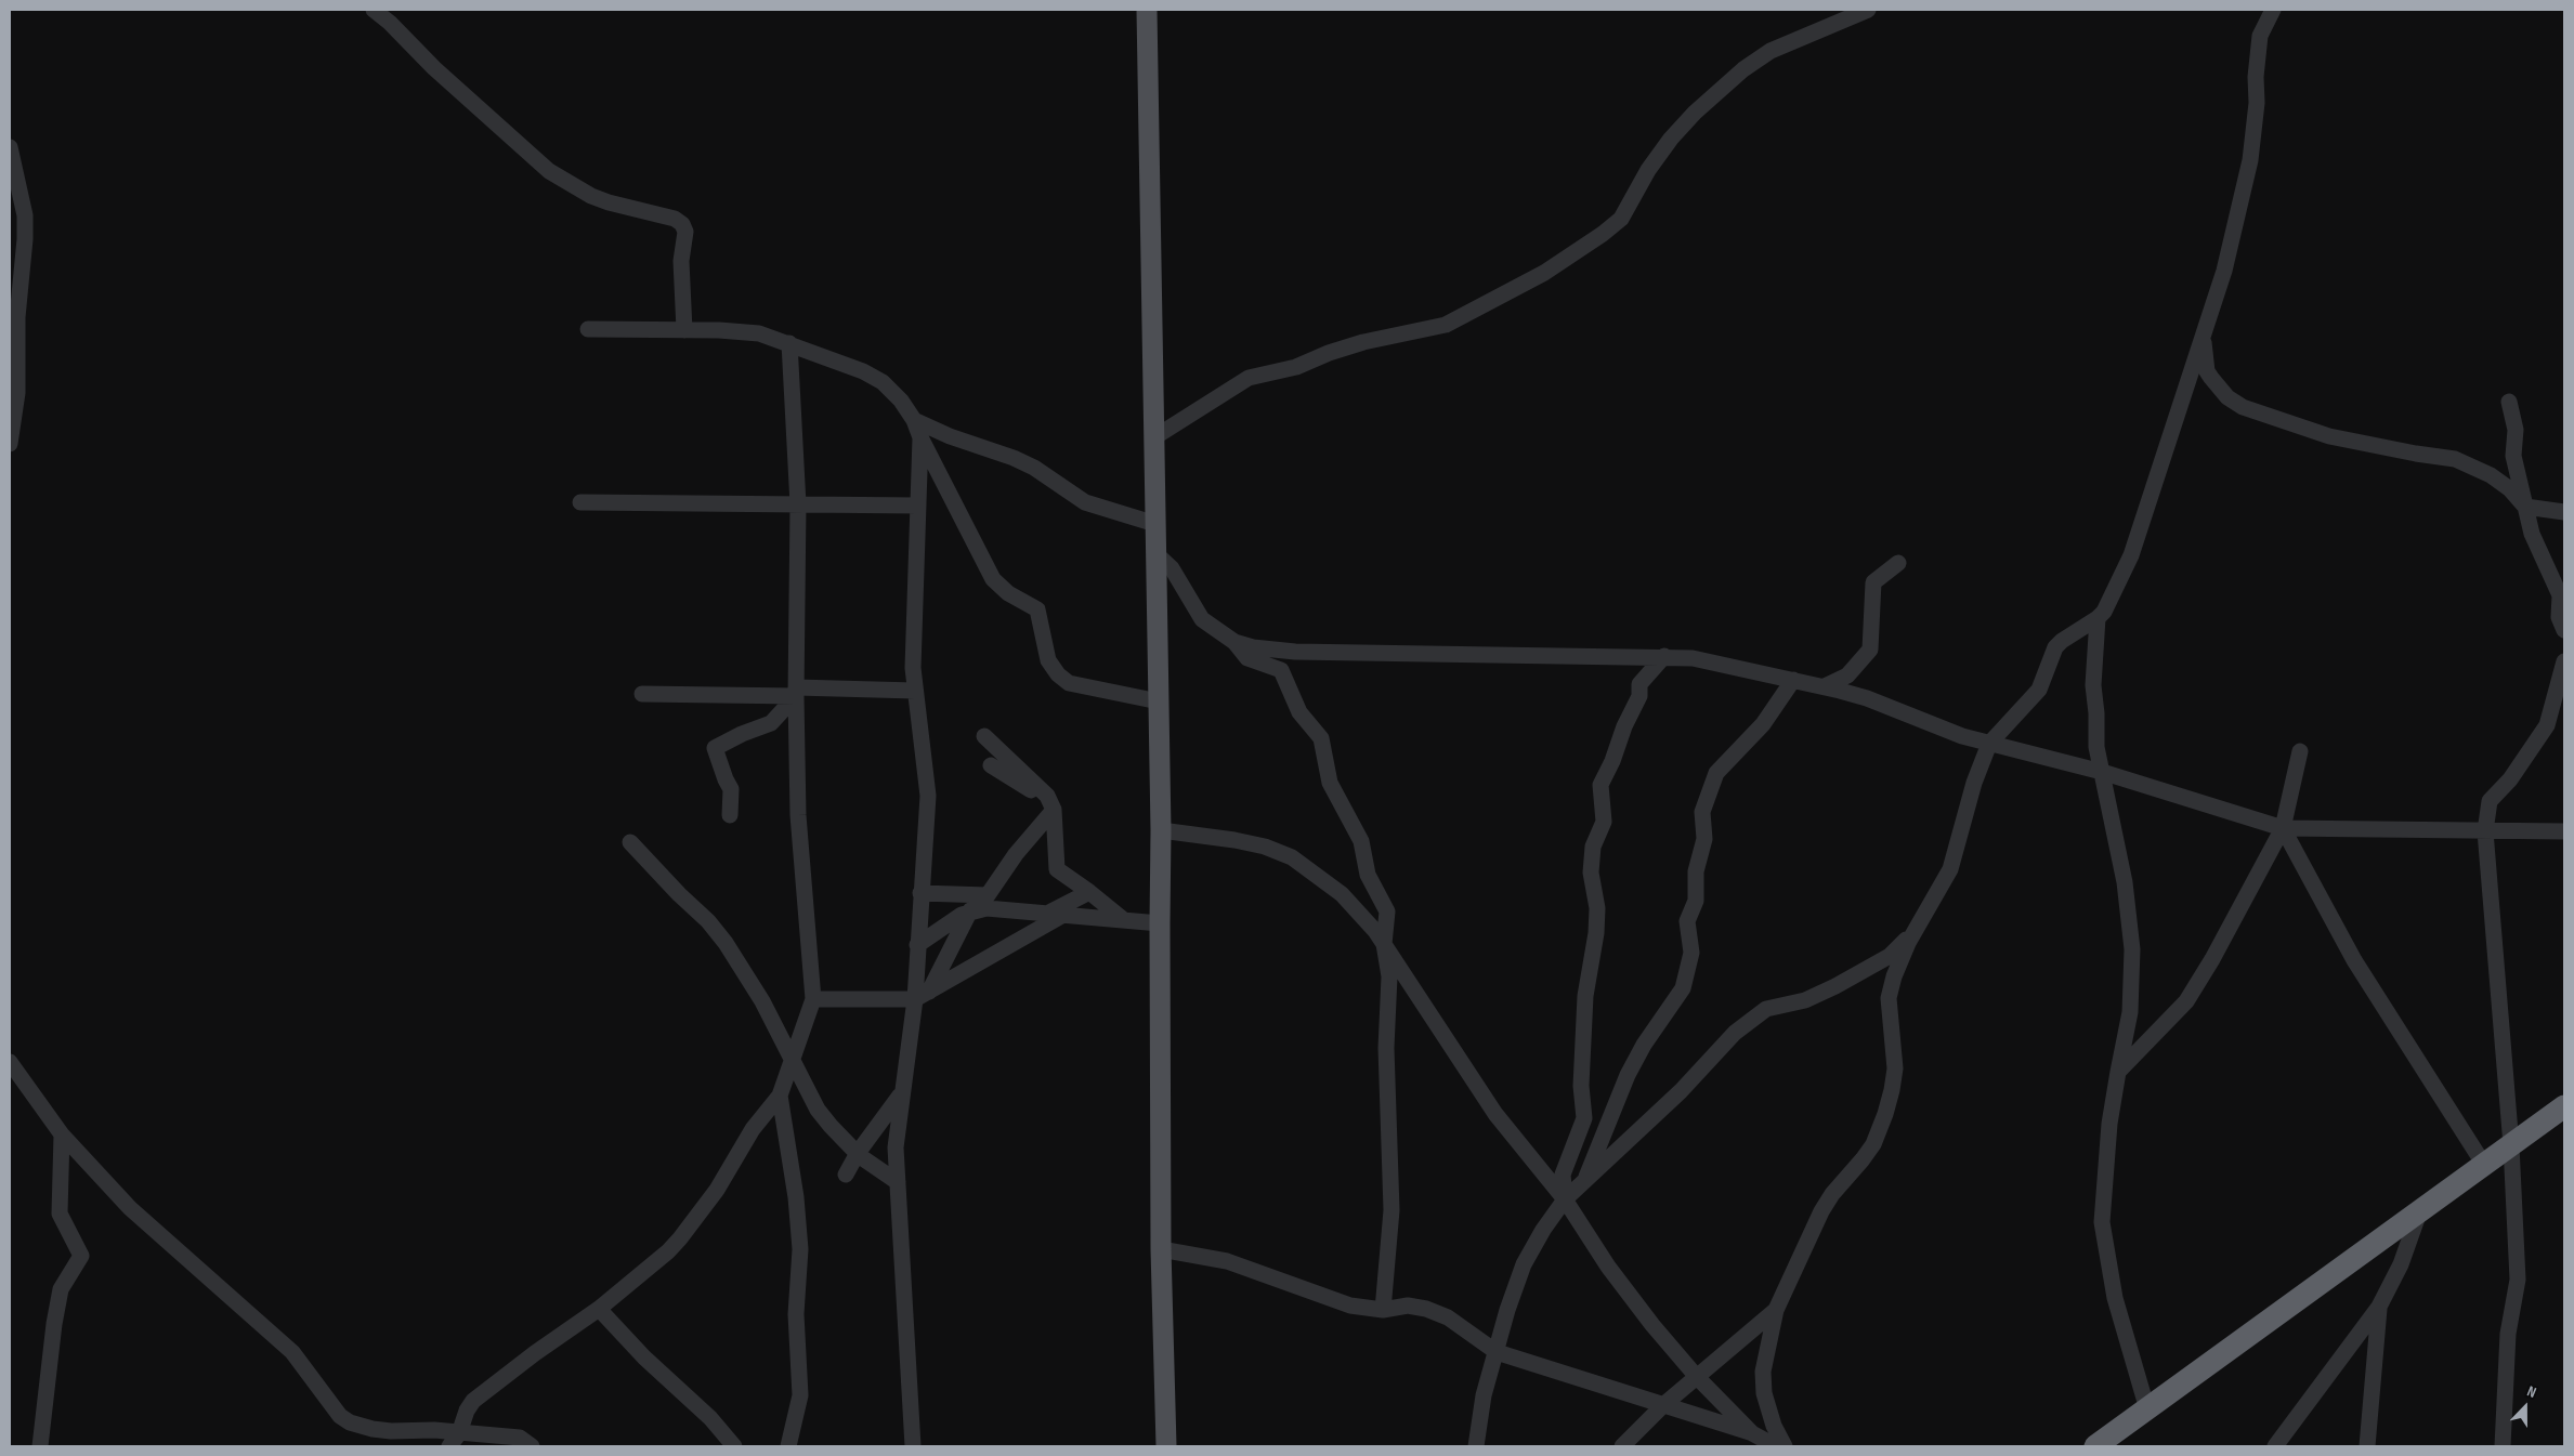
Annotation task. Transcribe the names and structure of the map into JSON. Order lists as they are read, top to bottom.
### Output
{
  "north": "top"
}
